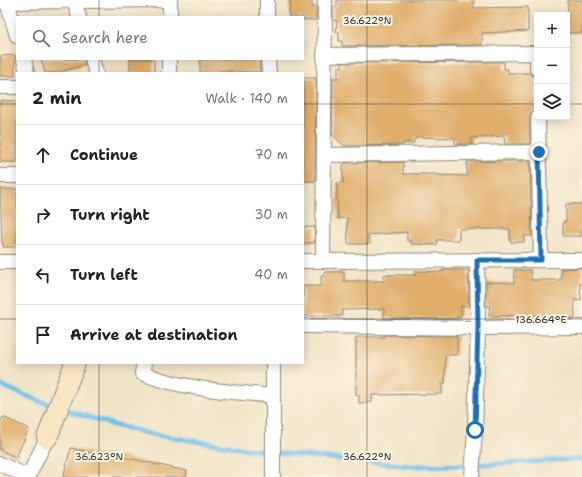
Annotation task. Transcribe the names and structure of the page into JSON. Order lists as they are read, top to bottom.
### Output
{
  "page": {
    "map_buttons": ["+", "−"],
    "search": "Search here",
    "heading": ["2 min", "Walk · 140 m"],
    "list": [
      ["Continue", "70 m"],
      ["Turn right", "30 m"],
      ["Turn left", "40 m"],
      "Arrive at destination"
    ]
  },
  "coordinates": ["36.622°N", "136.664°E", "36.623°N"]
}
